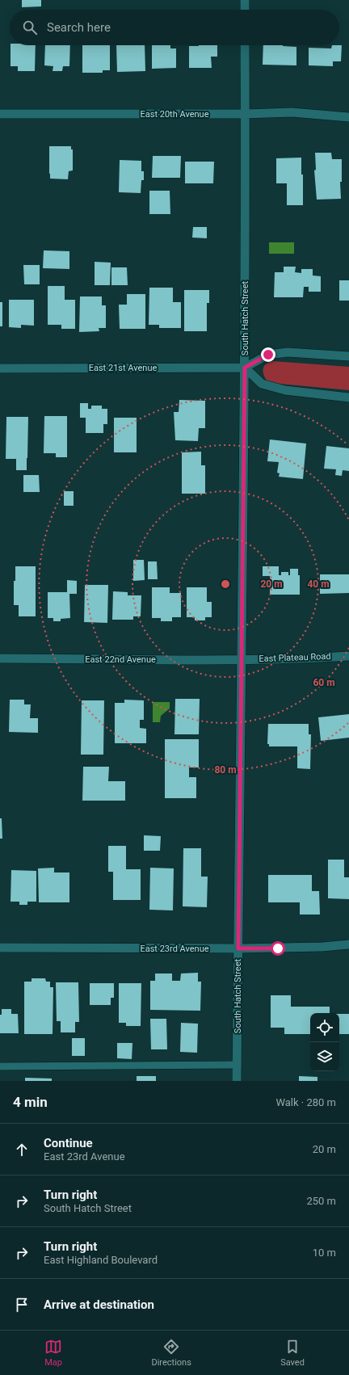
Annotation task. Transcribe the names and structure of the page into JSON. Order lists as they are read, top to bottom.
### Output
{
  "streets": {
    "street": [
      "East 20th Avenue",
      "South Hatch Street",
      "East 21st Avenue",
      "East Plateau Road",
      "East 22nd Avenue",
      "East 23rd Avenue"
    ]
  },
  "crossings": [
    ["East 20th Avenue", "South Hatch Street"],
    ["South Hatch Street", "East 21st Avenue"],
    ["South Hatch Street", "East Plateau Road"],
    ["South Hatch Street", "East 22nd Avenue"],
    ["South Hatch Street", "East 23rd Avenue"],
    ["East Plateau Road", "East 22nd Avenue"]
  ],
  "page": {
    "search": "Search here",
    "heading": ["4 min", "Walk · 280 m"],
    "list": [
      ["Continue", "East 23rd Avenue", "20 m"],
      ["Turn right", "South Hatch Street", "250 m"],
      ["Turn right", "East Highland Boulevard", "10 m"],
      "Arrive at destination"
    ],
    "nav": ["Map", "Directions", "Saved"]
  },
  "rings": [
    "20 m",
    "40 m",
    "60 m",
    "80 m"
  ]
}
